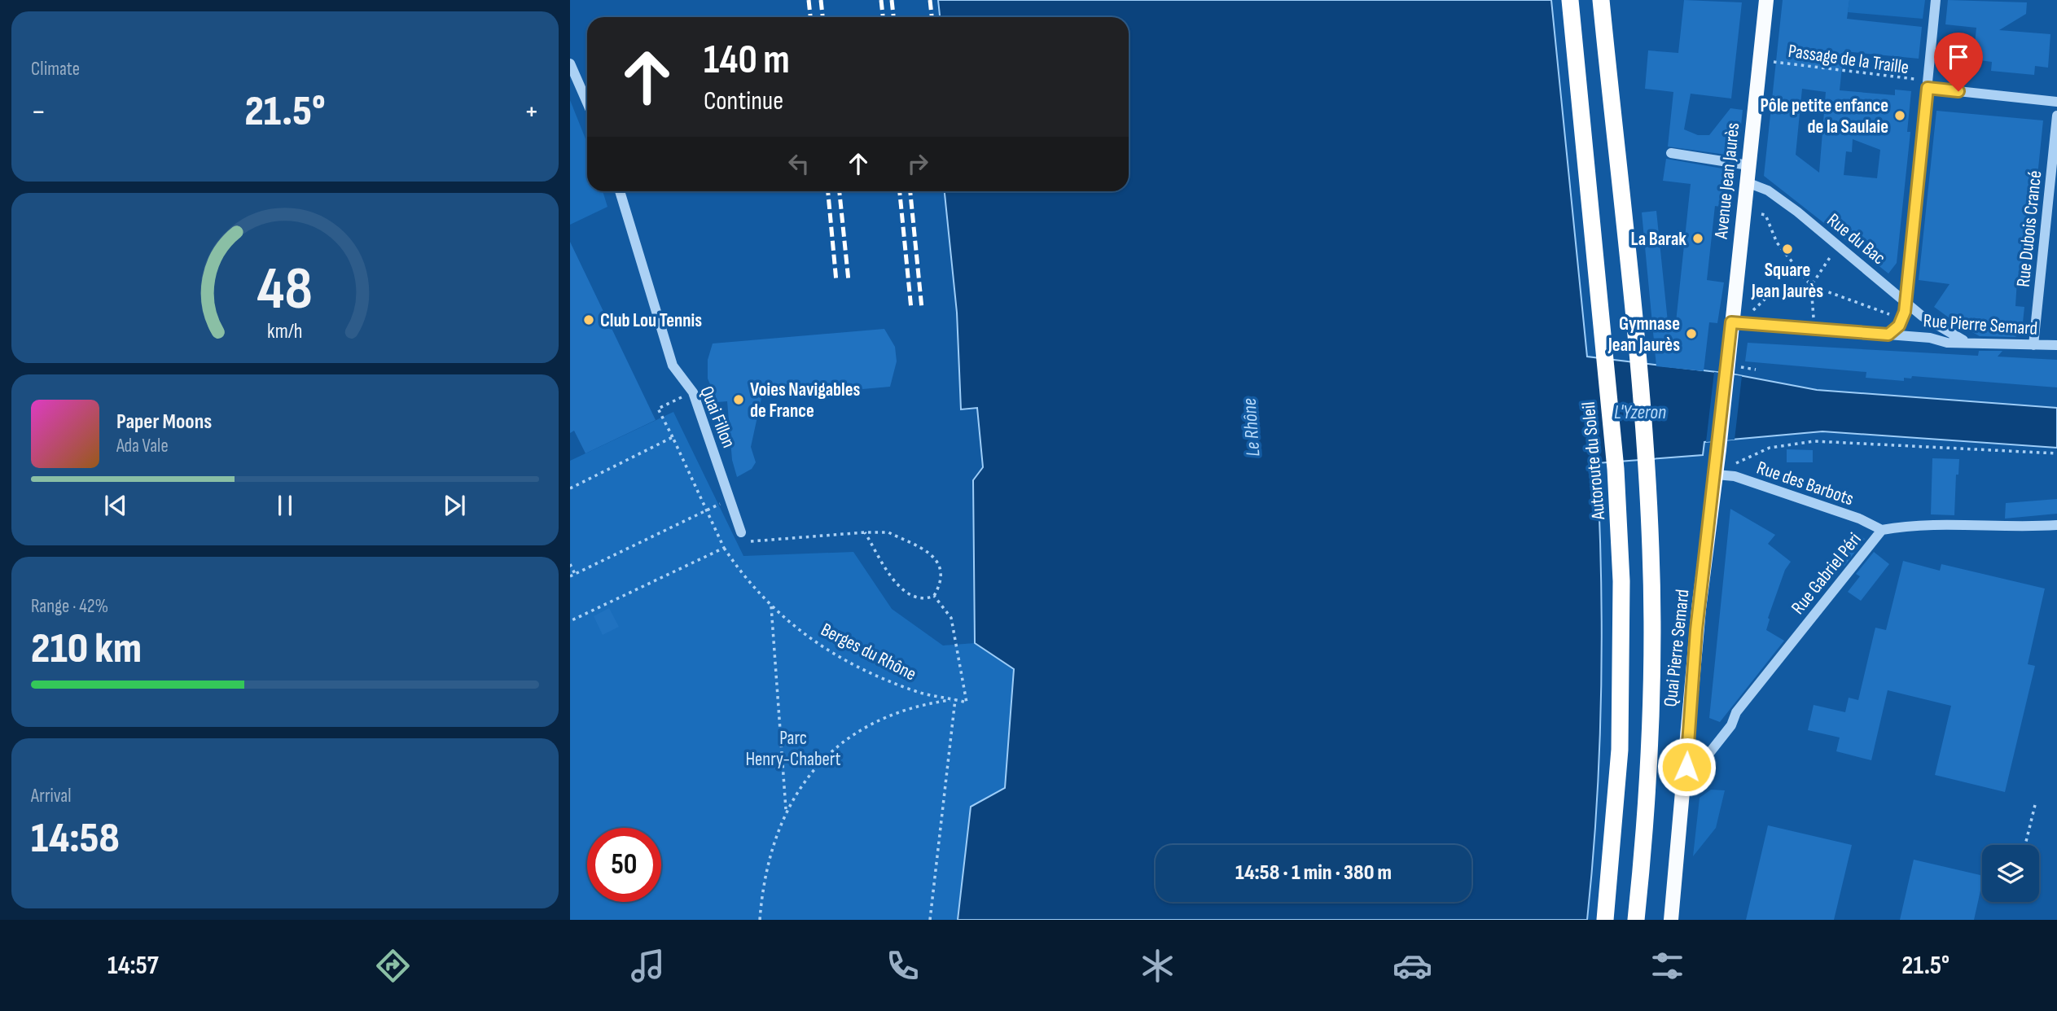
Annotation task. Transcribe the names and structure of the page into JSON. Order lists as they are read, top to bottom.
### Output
{
  "streets": {
    "highway": ["Autoroute du Soleil"],
    "main road": ["Avenue Jean Jaurès", "Quai Pierre Semard"],
    "street": [
      "Rue Dubois Crancé",
      "Rue du Bac",
      "Rue Pierre Semard",
      "Quai Fillon",
      "Rue des Barbots",
      "Rue Gabriel Péri"
    ],
    "path": ["Passage de la Traille", "Berges du Rhône"]
  },
  "crossings": [
    ["Passage de la Traille", "Avenue Jean Jaurès"],
    ["Avenue Jean Jaurès", "Rue du Bac"],
    ["Avenue Jean Jaurès", "Rue Pierre Semard"],
    ["Avenue Jean Jaurès", "Quai Pierre Semard"],
    ["Rue Dubois Crancé", "Rue Pierre Semard"],
    ["Rue du Bac", "Rue Pierre Semard"],
    ["Quai Fillon", "Berges du Rhône"],
    ["Rue des Barbots", "Rue Gabriel Péri"],
    ["Rue des Barbots", "Quai Pierre Semard"],
    ["Rue Gabriel Péri", "Quai Pierre Semard"]
  ],
  "water": ["L'Yzeron", "Le Rhône"],
  "parks": ["Parc Henry-Chabert"],
  "places": [
    "Pôle petite enfance de la Saulaie",
    "La Barak",
    "Square Jean Jaurès",
    "Club Lou Tennis",
    "Gymnase Jean Jaurès",
    "Voies Navigables de France"
  ],
  "page": {
    "tile": [
      "Climate",
      ["Range · 42%", "210 km"],
      ["Arrival", "14:58"]
    ],
    "turn": ["140 m", "Continue"],
    "heat": ["−", "21.5°", "+"],
    "song": ["Paper Moons", "Ada Vale"],
    "limit": "50",
    "trip": "14:58 · 1 min · 380 m",
    "tabs": ["14:57", "21.5°"],
    "gauge": ["48", "km/h"]
  }
}
